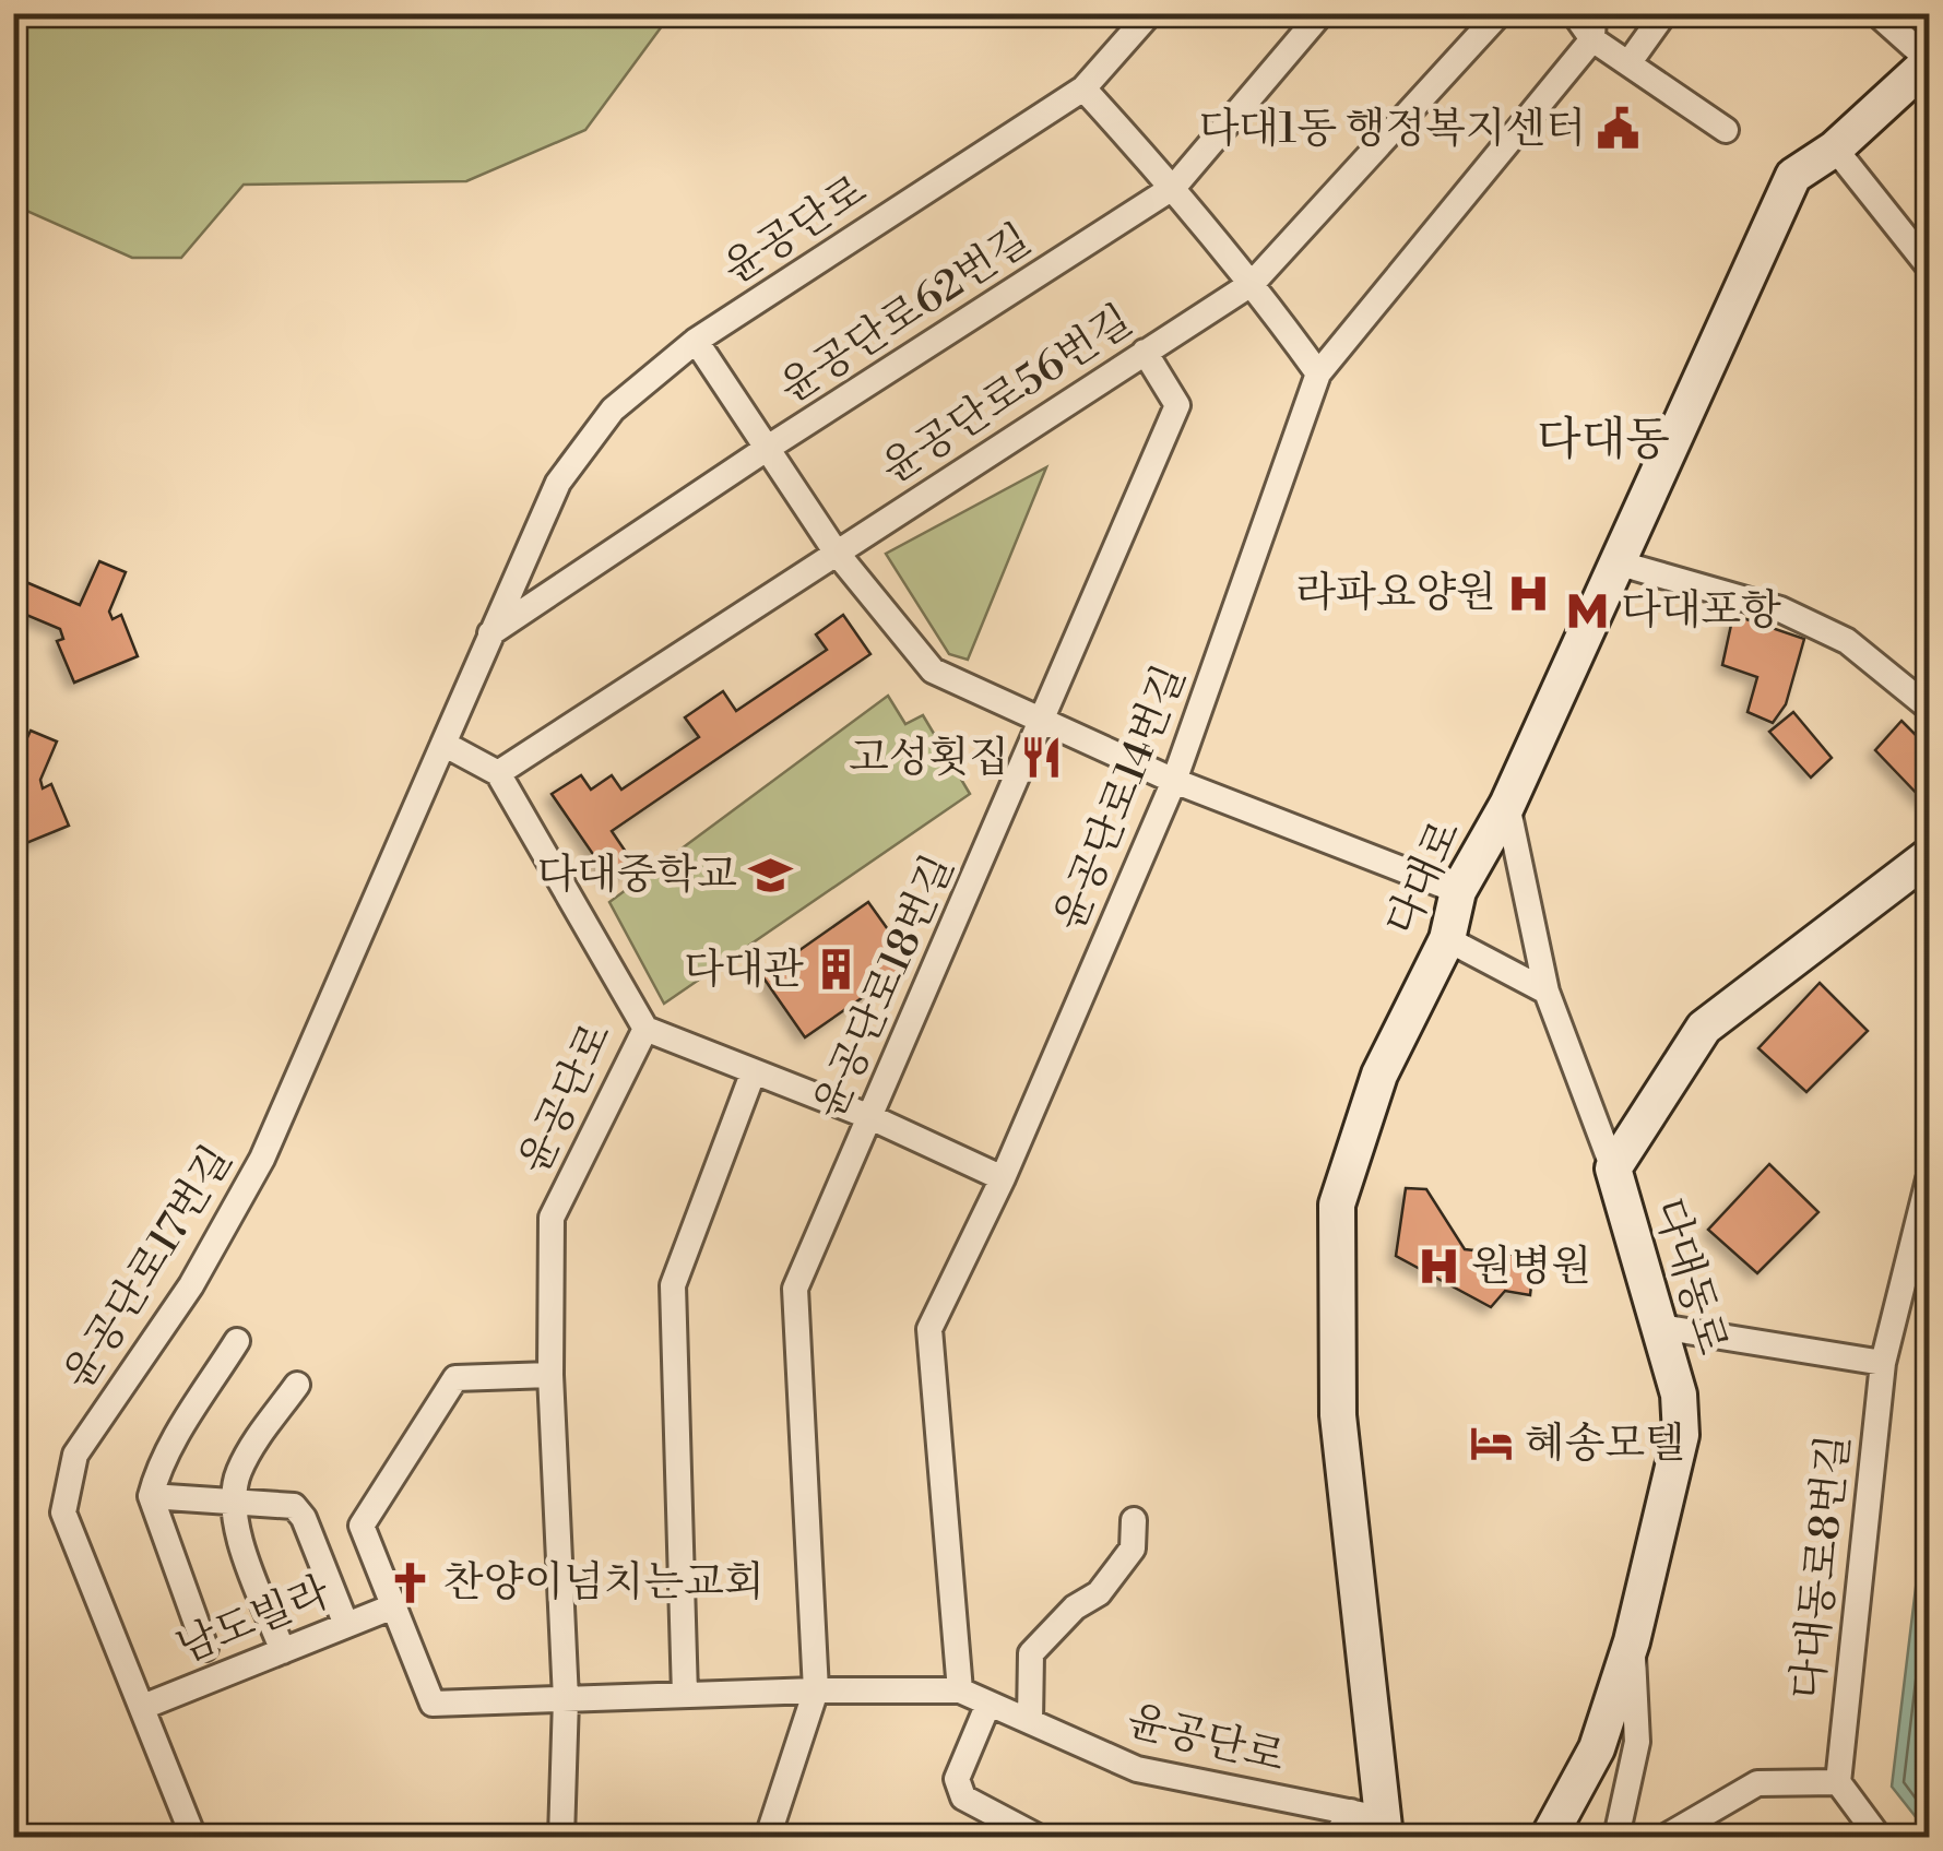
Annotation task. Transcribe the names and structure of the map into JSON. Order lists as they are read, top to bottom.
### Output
{
  "streets": {
    "main road": ["다대로", "다대동로"],
    "street": [
      "윤공단로",
      "윤공단로62번길",
      "윤공단로56번길",
      "윤공단로14번길",
      "윤공단로18번길",
      "윤공단로17번길",
      "다대동로8번길",
      "남도빌라"
    ]
  },
  "crossings": [
    ["윤공단로", "윤공단로62번길"],
    ["윤공단로", "윤공단로56번길"],
    ["윤공단로", "윤공단로14번길"],
    ["윤공단로", "다대로"],
    ["윤공단로", "윤공단로18번길"],
    ["윤공단로", "윤공단로17번길"],
    ["윤공단로56번길", "윤공단로18번길"],
    ["윤공단로17번길", "남도빌라"]
  ],
  "districts": ["다대동"],
  "places": {
    "public building": ["다대1동 행정복지센터"],
    "hospital": ["라파요양원", "원병원"],
    "metro station": ["다대포항"],
    "restaurant": ["고성횟집"],
    "school or university": ["다대중학교"],
    "building": ["다대관"],
    "hotel": ["혜송모텔"],
    "church": ["찬양이넘치는교회"]
  }
}
